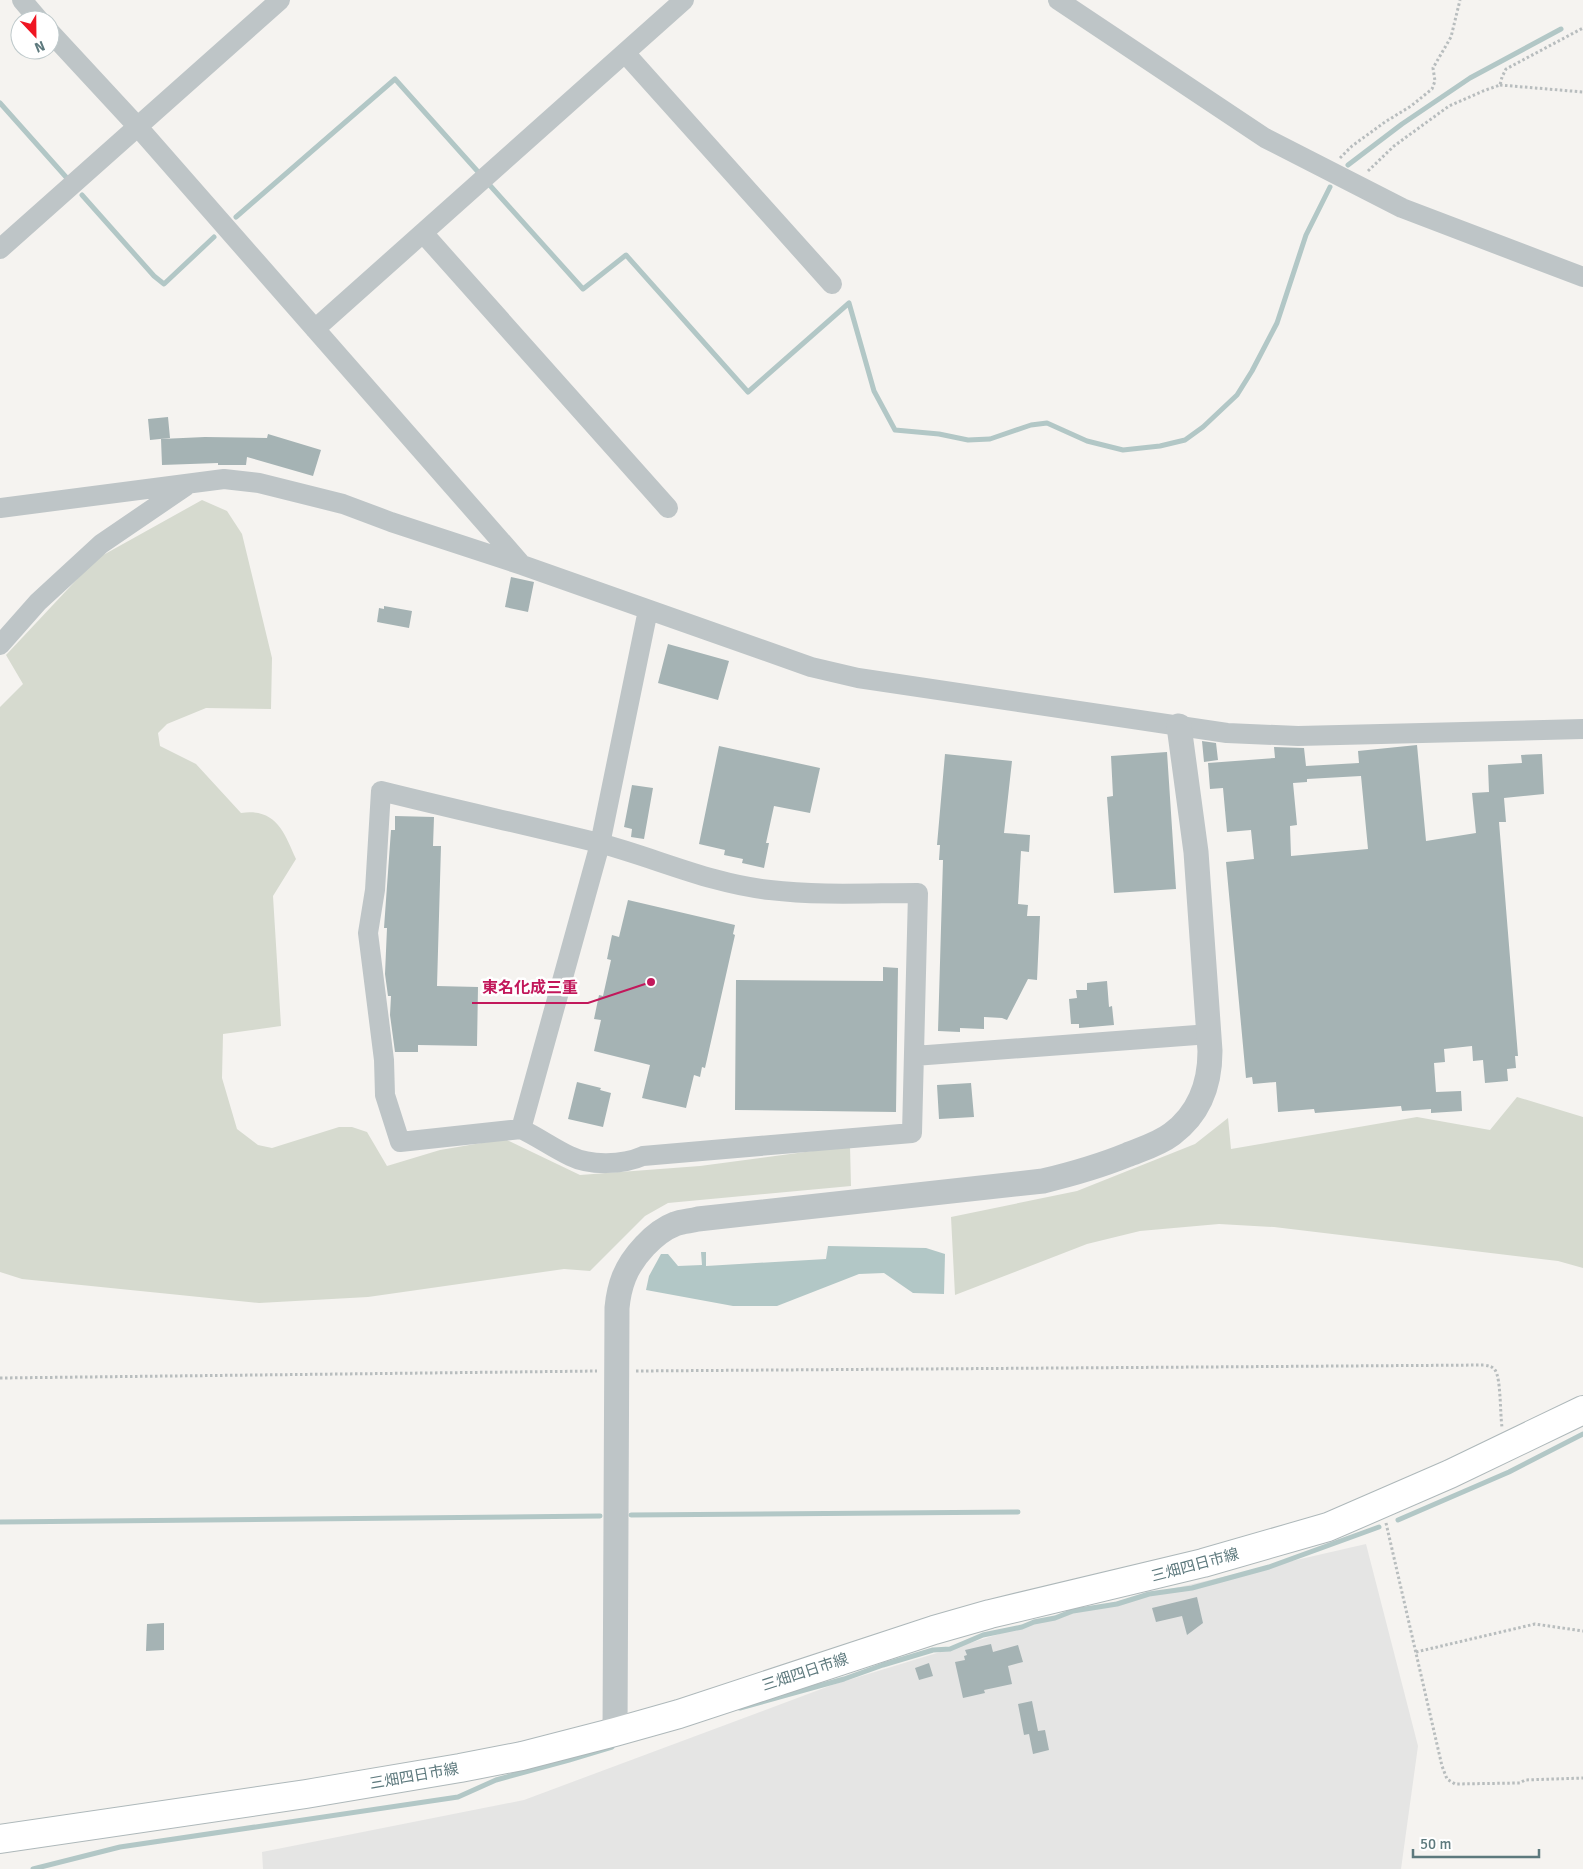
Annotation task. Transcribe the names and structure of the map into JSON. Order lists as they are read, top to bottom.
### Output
{
  "streets": {
    "main road": ["三畑四日市線"]
  },
  "places": ["東名化成三重"],
  "scale_bar": "50 m",
  "north": "bottom"
}
